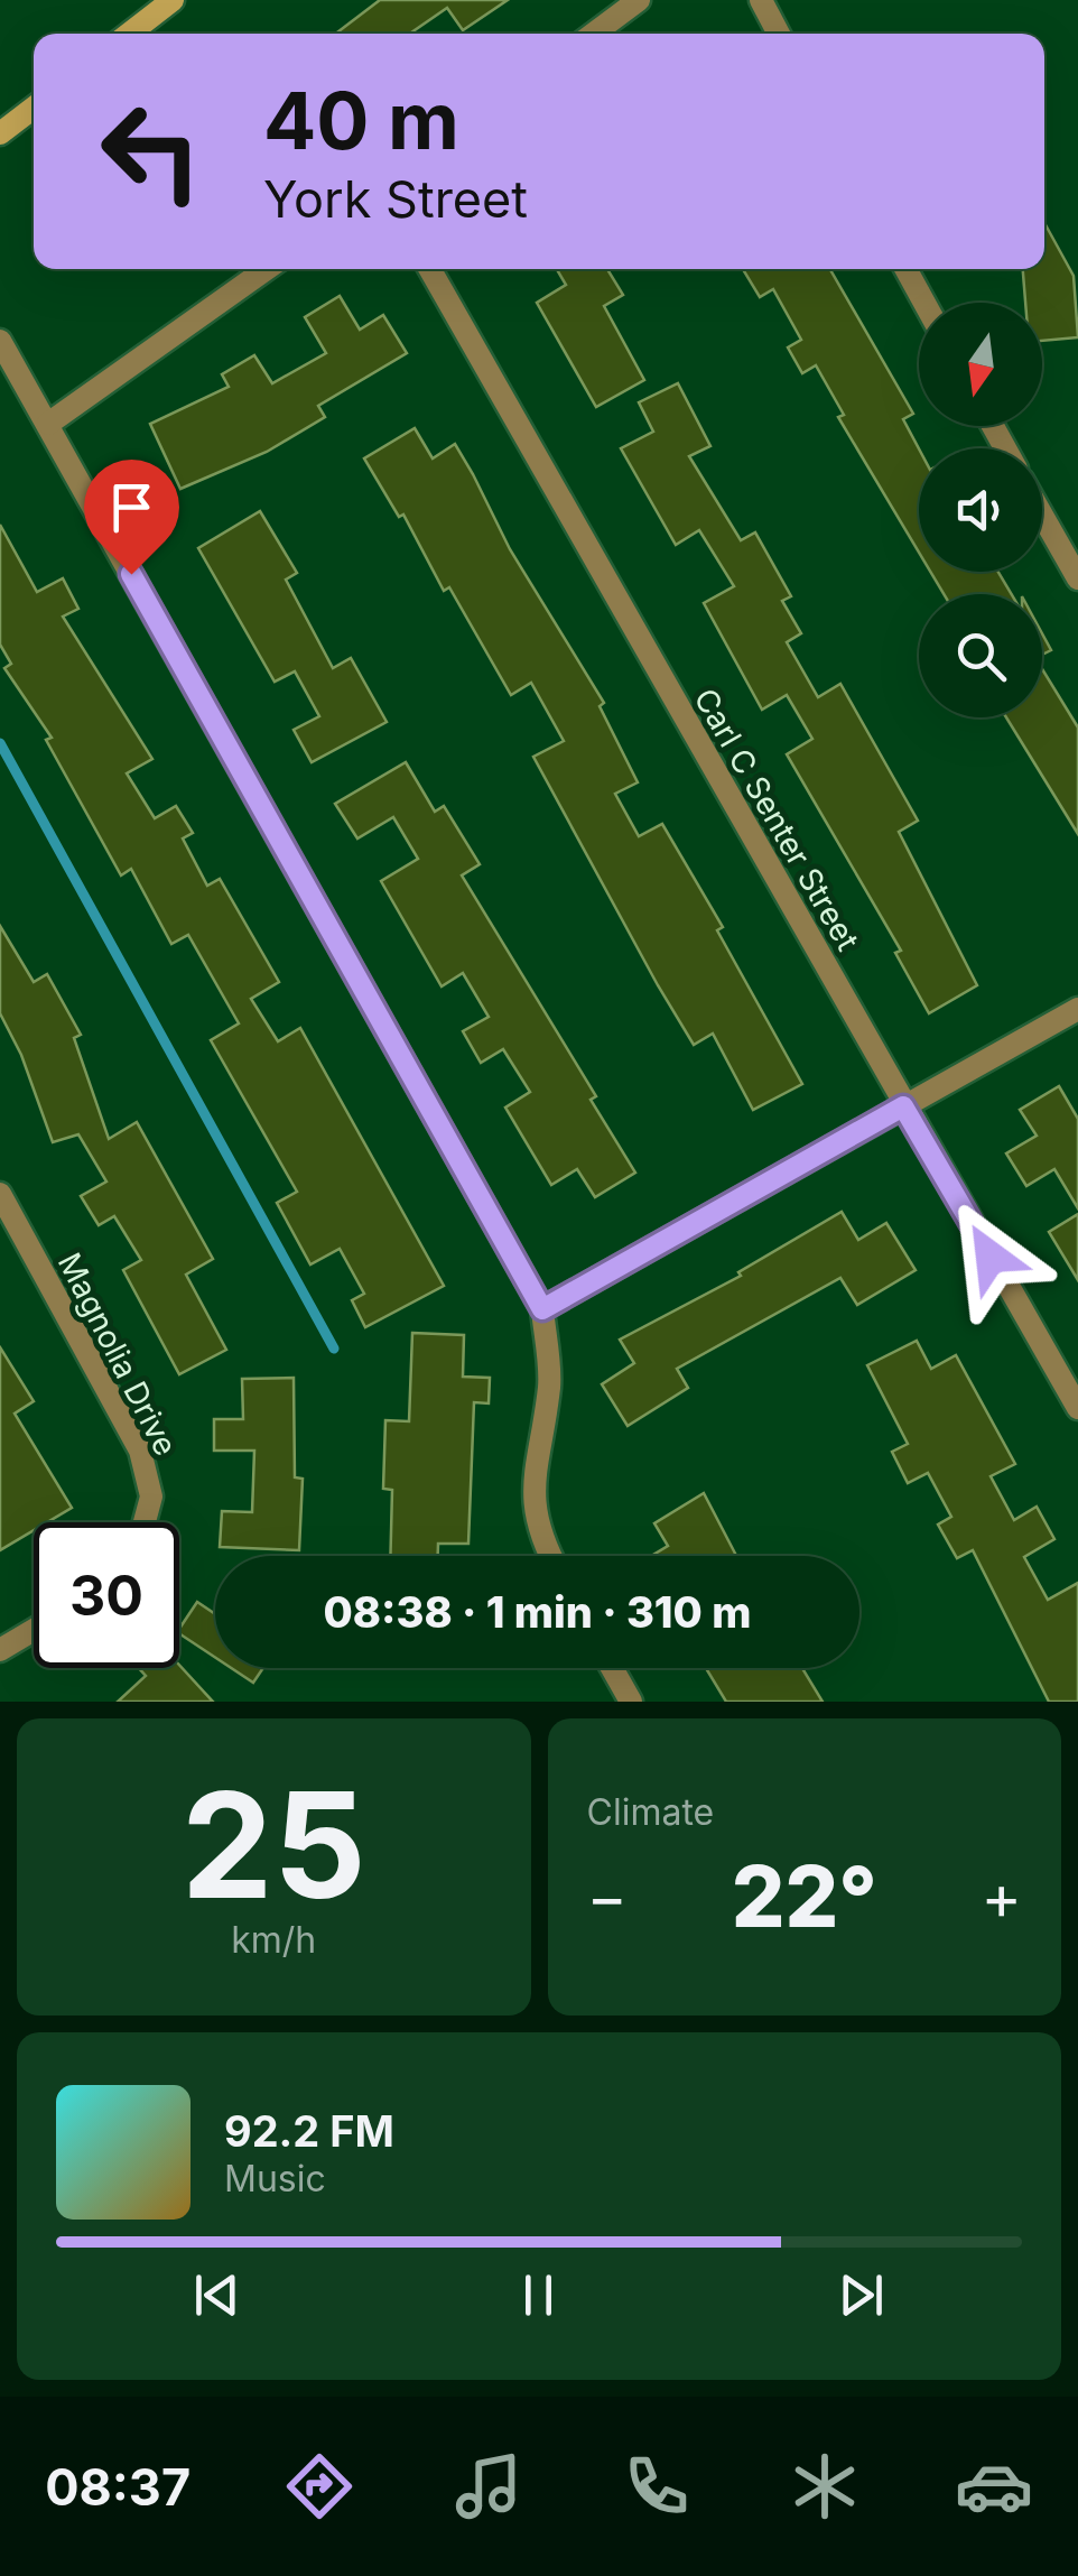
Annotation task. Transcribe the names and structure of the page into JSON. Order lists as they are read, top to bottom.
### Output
{
  "streets": {
    "street": ["Carl C Senter Street", "Magnolia Drive"]
  },
  "north": "bottom",
  "page": {
    "turn": ["40 m", "York Street"],
    "limit": "30",
    "trip": "08:38 · 1 min · 310 m",
    "tile": [
      ["25", "km/h"],
      "Climate"
    ],
    "heat": ["−", "22°", "+"],
    "song": ["92.2 FM", "Music"],
    "tabs": "08:37"
  }
}
